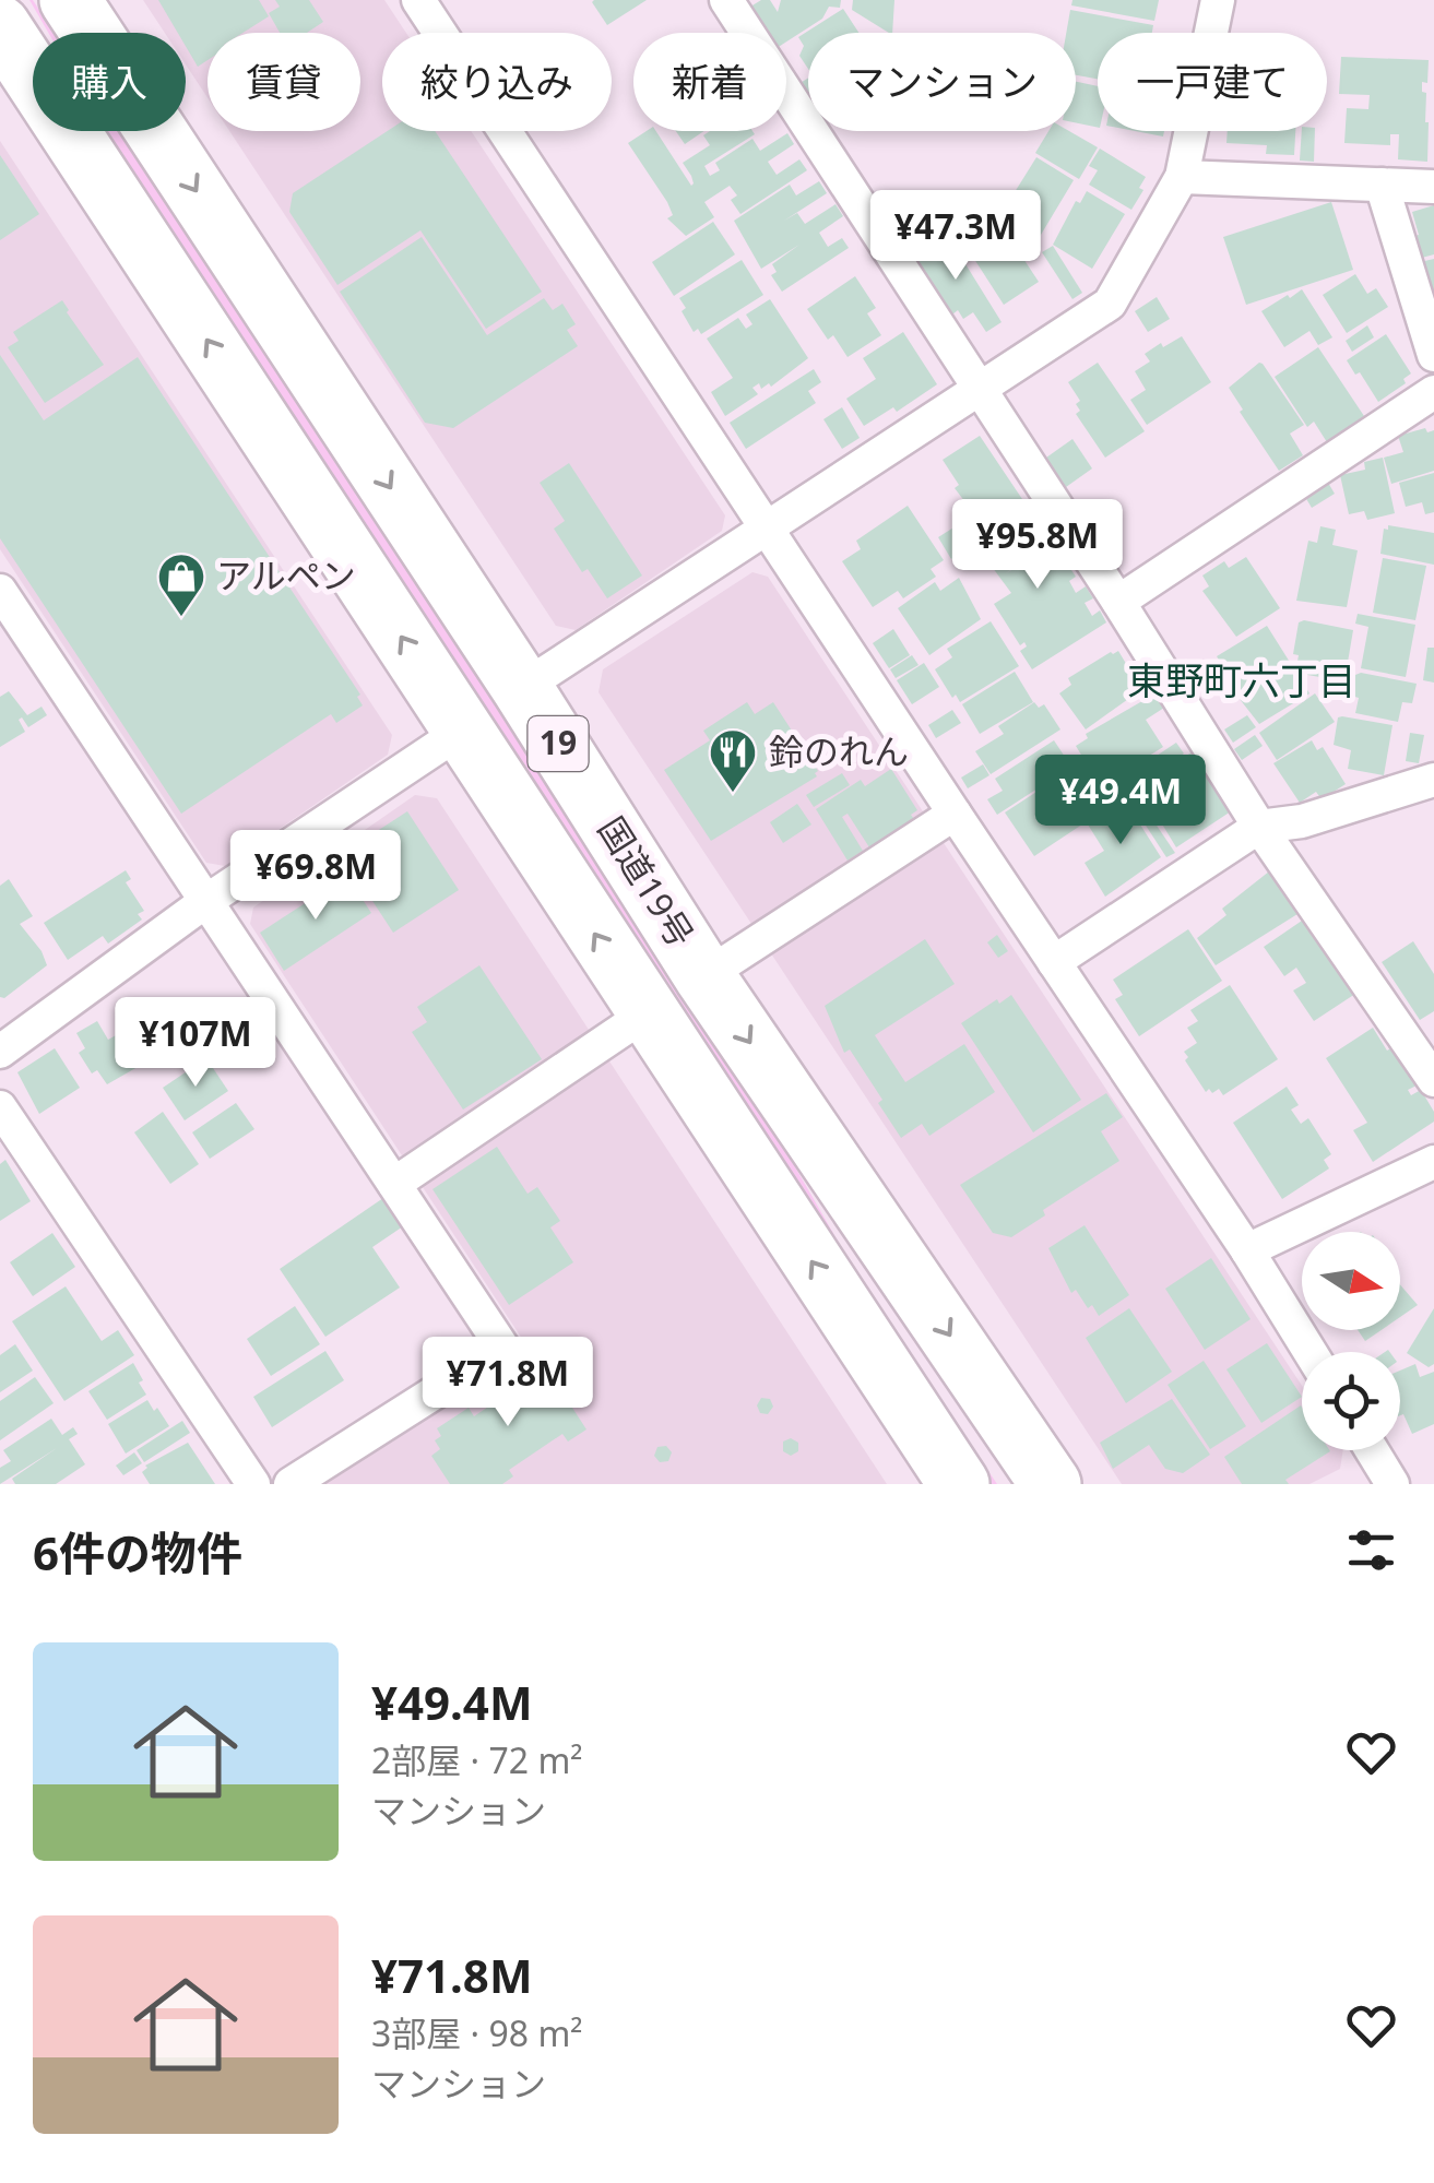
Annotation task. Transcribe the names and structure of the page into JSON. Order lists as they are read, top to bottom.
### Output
{
  "streets": {
    "highway": ["19", "国道19号"]
  },
  "districts": ["東野町六丁目"],
  "places": {
    "shop": ["アルペン"],
    "restaurant": ["鈴のれん"]
  },
  "north": "right",
  "page": {
    "chip": [
      "購入",
      "賃貸",
      "絞り込み",
      "新着",
      "マンション",
      "一戸建て"
    ],
    "price": [
      "¥47.3M",
      "¥95.8M",
      "¥49.4M",
      "¥69.8M",
      "¥107M",
      "¥71.8M"
    ],
    "heading": "6件の物件",
    "list": [
      {
        "name": "¥49.4M",
        "note": "2部屋 · 72 m² · マンション"
      },
      {
        "name": "¥71.8M",
        "note": "3部屋 · 98 m² · マンション"
      }
    ]
  }
}
